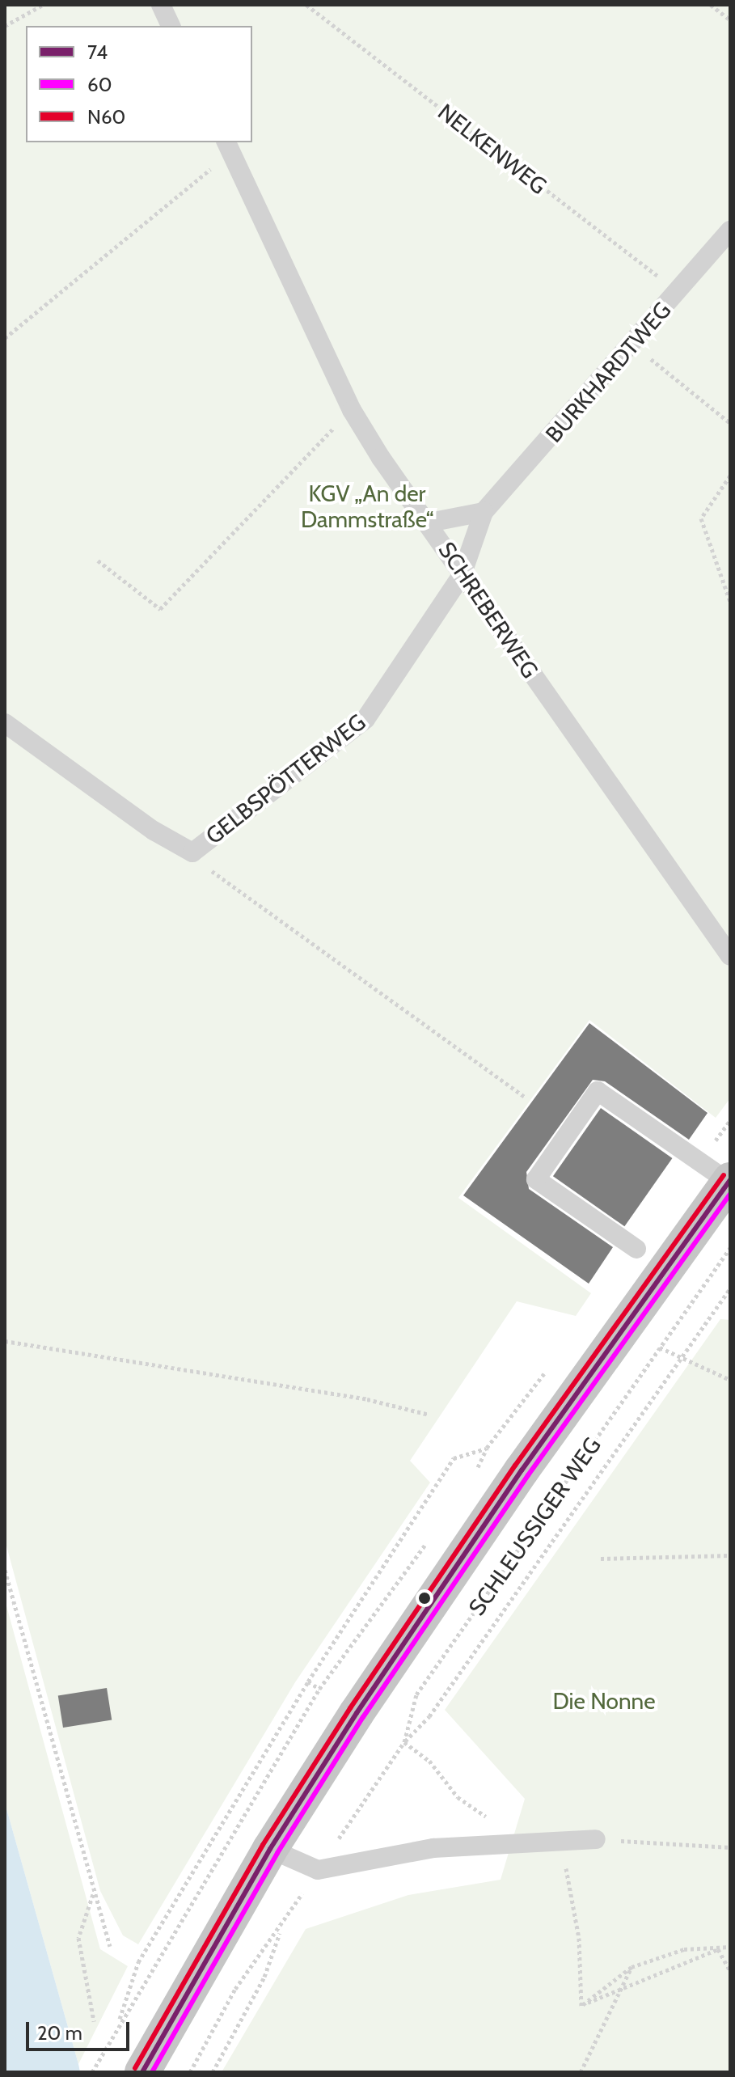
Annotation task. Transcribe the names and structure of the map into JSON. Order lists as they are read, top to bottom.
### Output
{
  "streets": {
    "main road": ["SCHLEUSSIGER WEG"],
    "lane": ["BURKHARDTWEG", "SCHREBERWEG", "GELBSPÖTTERWEG"],
    "path": ["NELKENWEG"]
  },
  "crossings": [
    ["NELKENWEG", "BURKHARDTWEG"],
    ["BURKHARDTWEG", "SCHREBERWEG"],
    ["BURKHARDTWEG", "GELBSPÖTTERWEG"],
    ["SCHREBERWEG", "GELBSPÖTTERWEG"]
  ],
  "parks": ["KGV „An der Dammstraße“", "Die Nonne"],
  "lines": ["transit line N60", "transit line 74", "transit line 60"],
  "legend": ["74", "60", "N60"],
  "scale_bar": "20 m"
}
